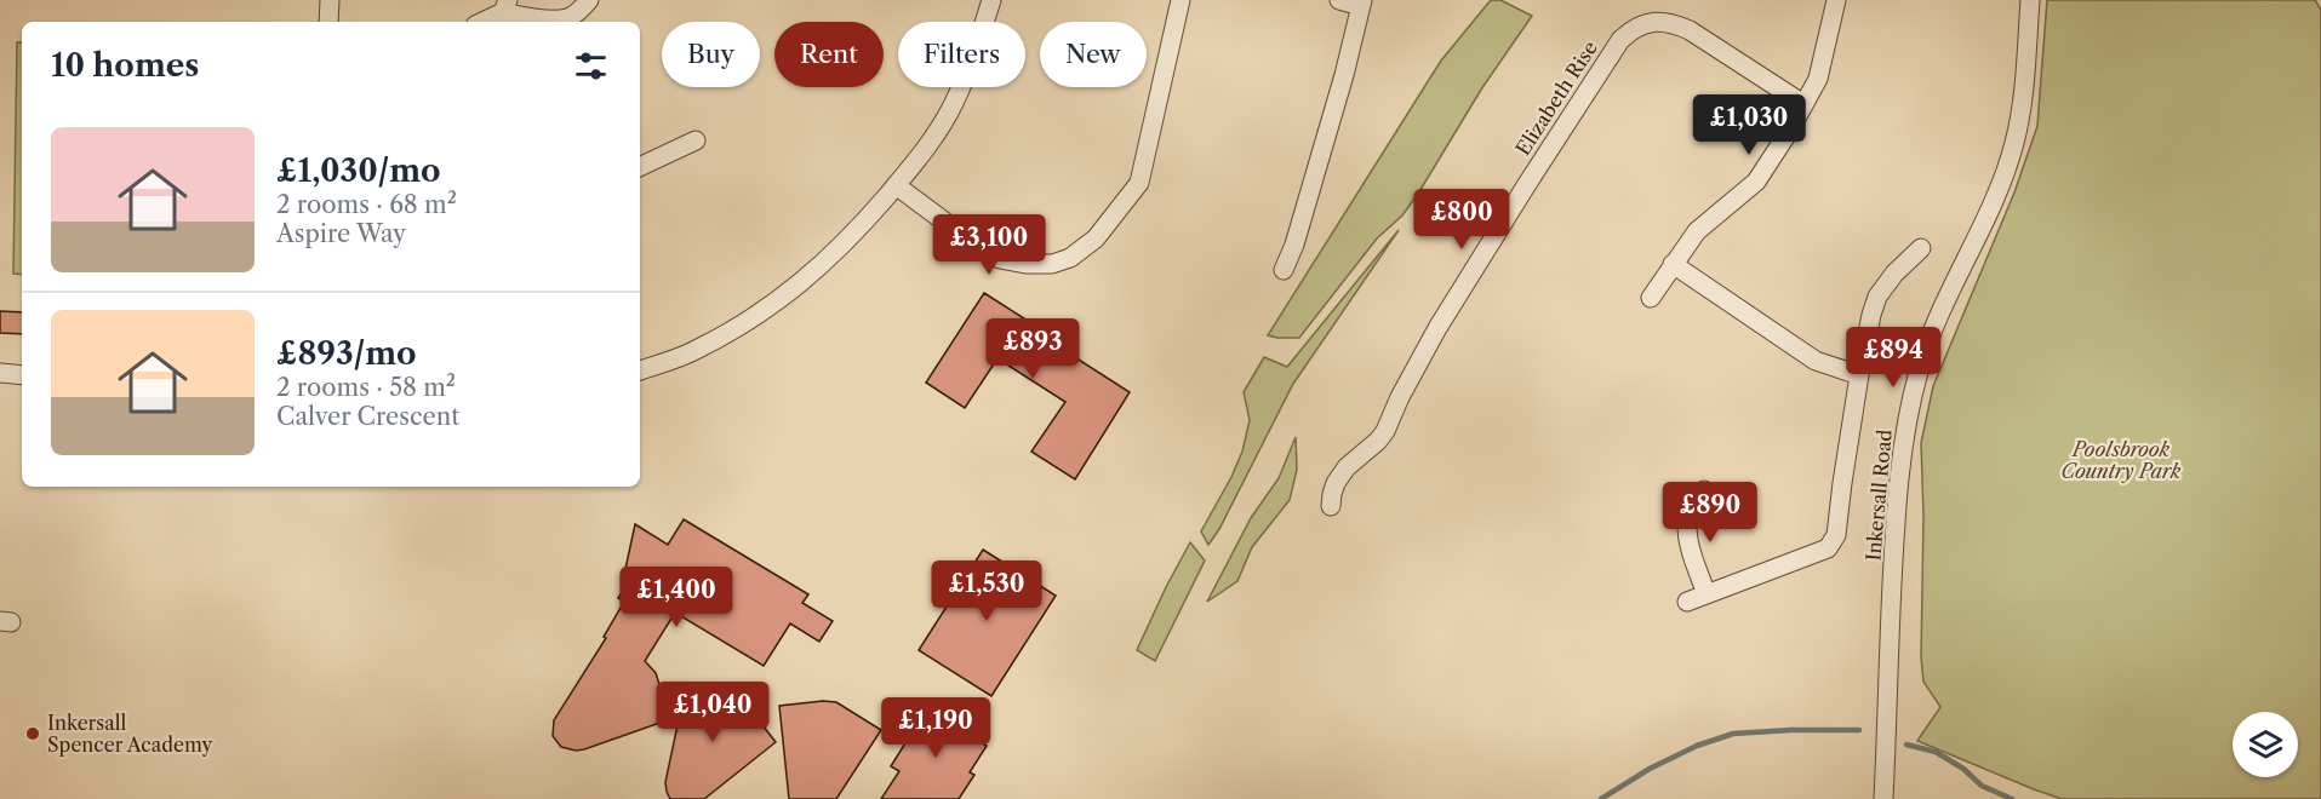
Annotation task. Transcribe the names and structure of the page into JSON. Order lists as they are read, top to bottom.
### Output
{
  "streets": {
    "street": ["Elizabeth Rise", "Inkersall Road"]
  },
  "parks": ["Poolsbrook Country Park"],
  "places": ["Inkersall Spencer Academy"],
  "page": {
    "chip": [
      "Buy",
      "Rent",
      "Filters",
      "New"
    ],
    "heading": "10 homes",
    "price": [
      "£1,030",
      "£800",
      "£3,100",
      "£893",
      "£894",
      "£890",
      "£1,530",
      "£1,400",
      "£1,040",
      "£1,190"
    ],
    "list": [
      {
        "name": "£1,030/mo",
        "note": "2 rooms · 68 m² · Aspire Way"
      },
      {
        "name": "£893/mo",
        "note": "2 rooms · 58 m² · Calver Crescent"
      }
    ]
  }
}
